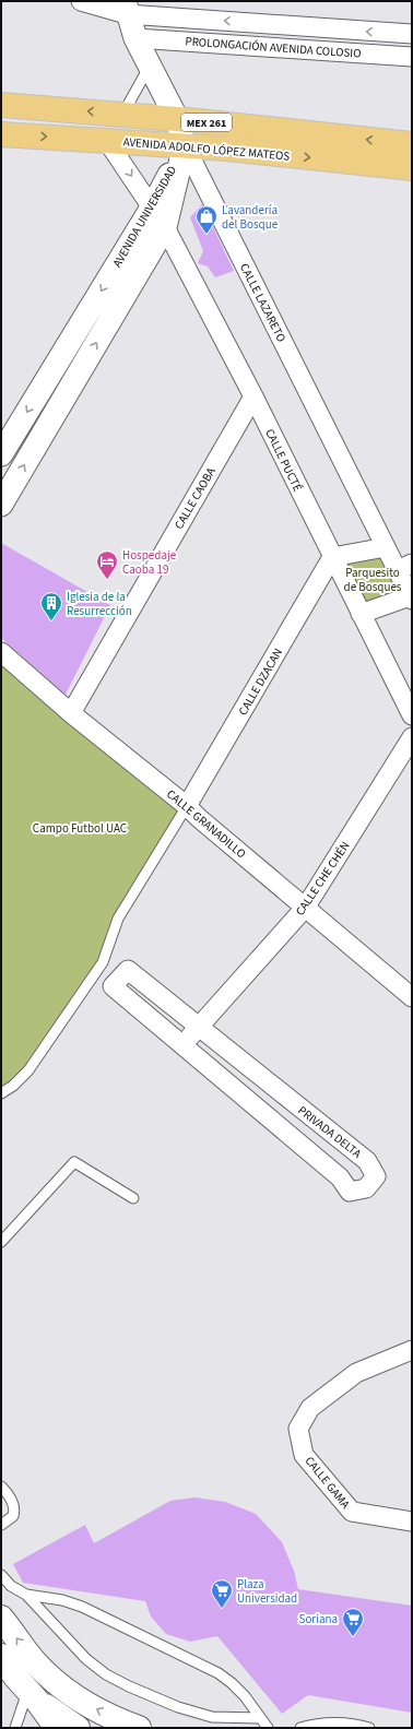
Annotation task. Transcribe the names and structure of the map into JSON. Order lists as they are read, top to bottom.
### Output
{
  "streets": {
    "main road": ["MEX 261", "AVENIDA ADOLFO LÓPEZ MATEOS"],
    "street": [
      "PROLONGACIÓN AVENIDA COLOSIO",
      "AVENIDA UNIVERSIDAD",
      "CALLE LAZARETO",
      "CALLE PUCTÉ",
      "CALLE CAOBA",
      "CALLE DZACAN",
      "CALLE GRANADILLO",
      "CALLE CHE CHÉN",
      "PRIVADA DELTA",
      "CALLE GAMA"
    ]
  },
  "crossings": [
    ["PROLONGACIÓN AVENIDA COLOSIO", "CALLE LAZARETO"],
    ["AVENIDA ADOLFO LÓPEZ MATEOS", "AVENIDA UNIVERSIDAD"],
    ["AVENIDA ADOLFO LÓPEZ MATEOS", "CALLE LAZARETO"],
    ["AVENIDA ADOLFO LÓPEZ MATEOS", "CALLE PUCTÉ"],
    ["AVENIDA UNIVERSIDAD", "CALLE LAZARETO"],
    ["AVENIDA UNIVERSIDAD", "CALLE PUCTÉ"],
    ["CALLE PUCTÉ", "CALLE CAOBA"],
    ["CALLE PUCTÉ", "CALLE DZACAN"],
    ["CALLE CAOBA", "CALLE GRANADILLO"],
    ["CALLE DZACAN", "CALLE GRANADILLO"],
    ["CALLE GRANADILLO", "CALLE CHE CHÉN"],
    ["CALLE CHE CHÉN", "PRIVADA DELTA"]
  ],
  "parks": ["Parquesito de Bosques", "Campo Futbol UAC"],
  "places": {
    "shop": ["Lavandería del Bosque"],
    "hotel": ["Hospedaje Caoba 19"],
    "building": ["Iglesia de la Resurrección"],
    "supermarket": ["Plaza Universidad", "Soriana"]
  }
}
